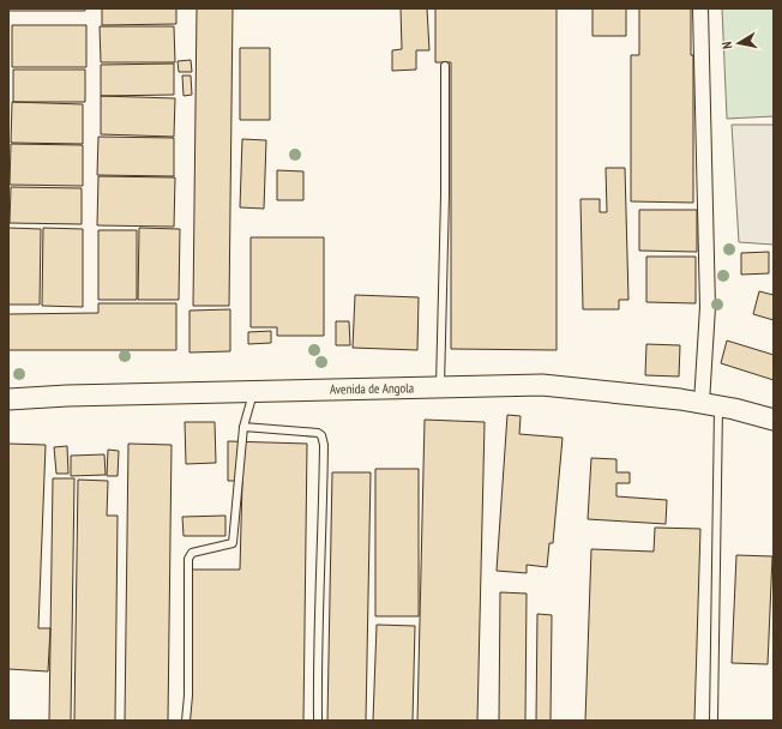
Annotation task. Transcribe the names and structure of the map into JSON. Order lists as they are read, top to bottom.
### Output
{
  "streets": {
    "main road": ["Avenida de Angola"]
  },
  "north": "left"
}
